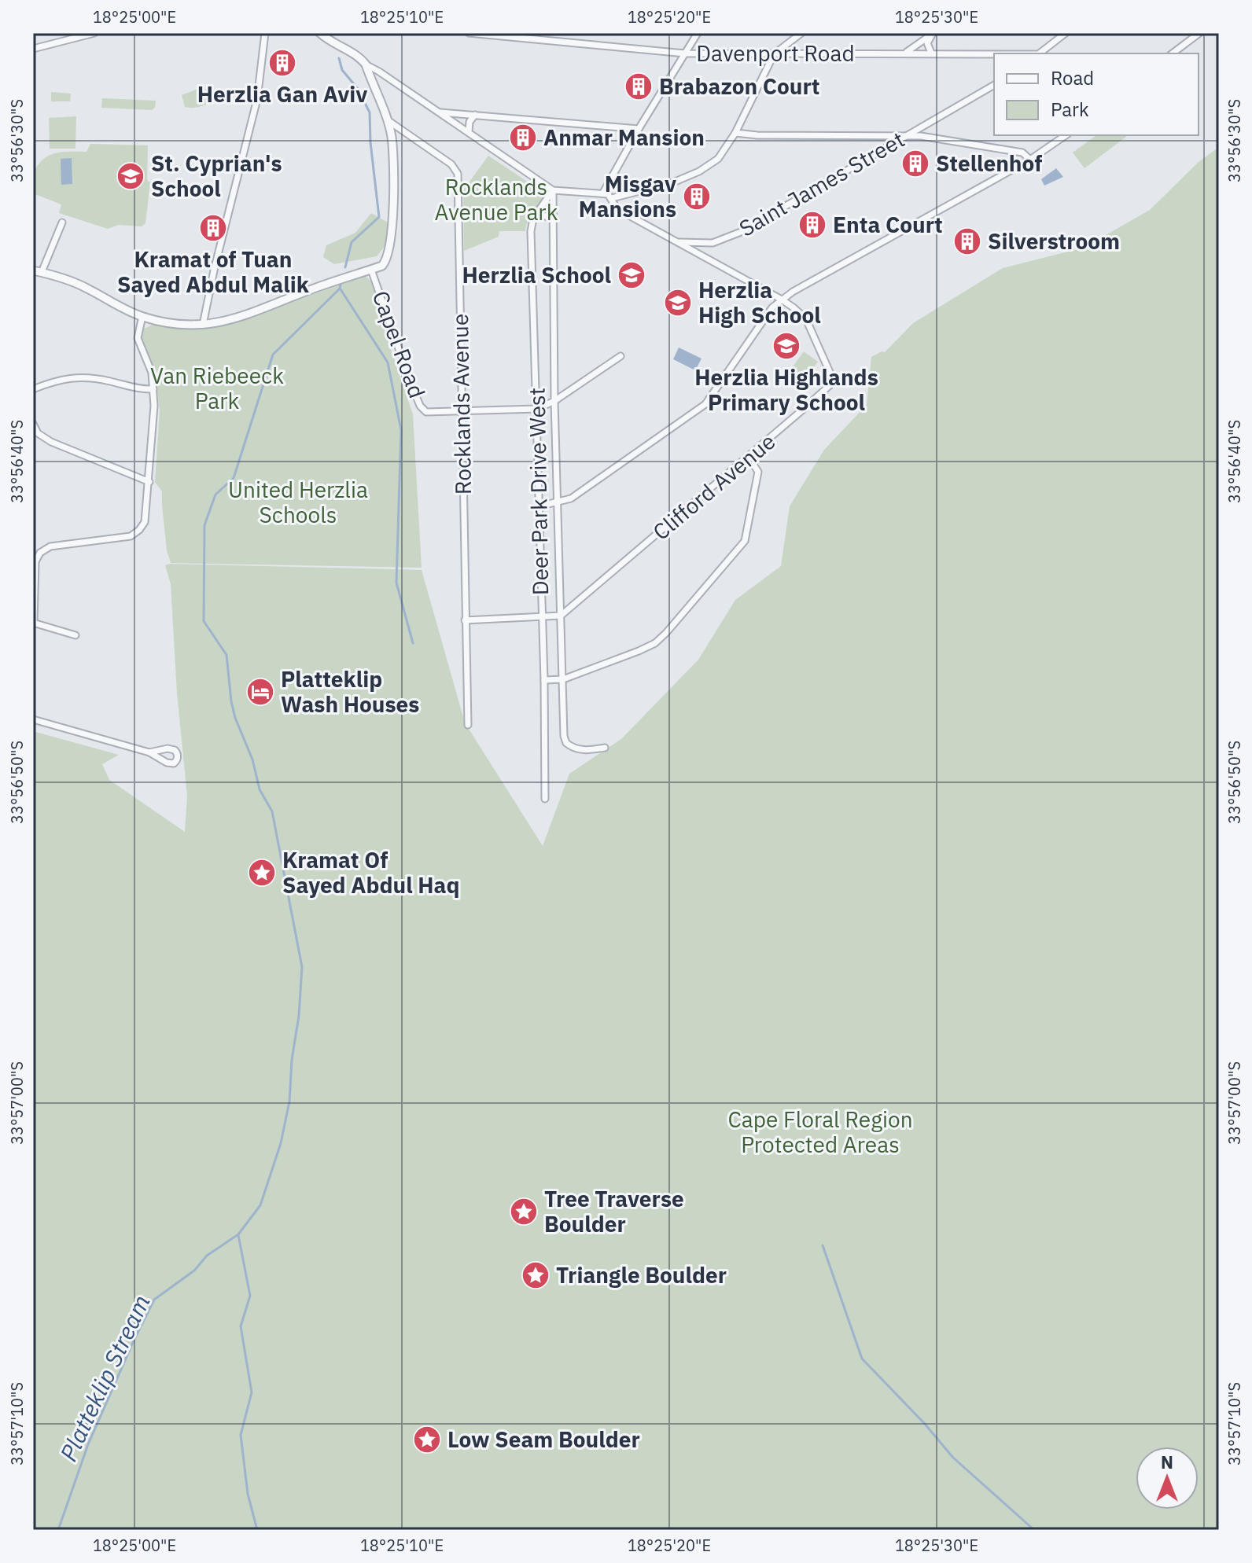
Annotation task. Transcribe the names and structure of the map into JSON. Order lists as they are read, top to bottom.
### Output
{
  "streets": {
    "street": [
      "Davenport Road",
      "Saint James Street",
      "Capel Road",
      "Rocklands Avenue",
      "Clifford Avenue",
      "Deer Park Drive West"
    ]
  },
  "crossings": [
    ["Capel Road", "Rocklands Avenue"]
  ],
  "water": ["Platteklip Stream"],
  "parks": [
    "Rocklands Avenue Park",
    "Van Riebeeck Park",
    "United Herzlia Schools",
    "Cape Floral Region Protected Areas"
  ],
  "places": {
    "building": [
      "Herzlia Gan Aviv",
      "Brabazon Court",
      "Anmar Mansion",
      "Stellenhof",
      "Misgav Mansions",
      "Enta Court",
      "Kramat of Tuan Sayed Abdul Malik",
      "Silverstroom"
    ],
    "school or university": [
      "St. Cyprian's School",
      "Herzlia School",
      "Herzlia High School",
      "Herzlia Highlands Primary School"
    ],
    "hotel": ["Platteklip Wash Houses"],
    "place": [
      "Kramat Of Sayed Abdul Haq",
      "Tree Traverse Boulder",
      "Triangle Boulder",
      "Low Seam Boulder"
    ]
  },
  "legend": ["Road", "Park"],
  "north": "top",
  "coordinates": [
    "18°25'00\"E",
    "18°25'10\"E",
    "18°25'20\"E",
    "18°25'30\"E",
    "33°56'30\"S",
    "33°56'40\"S",
    "33°56'50\"S",
    "33°57'00\"S",
    "33°57'10\"S"
  ]
}
